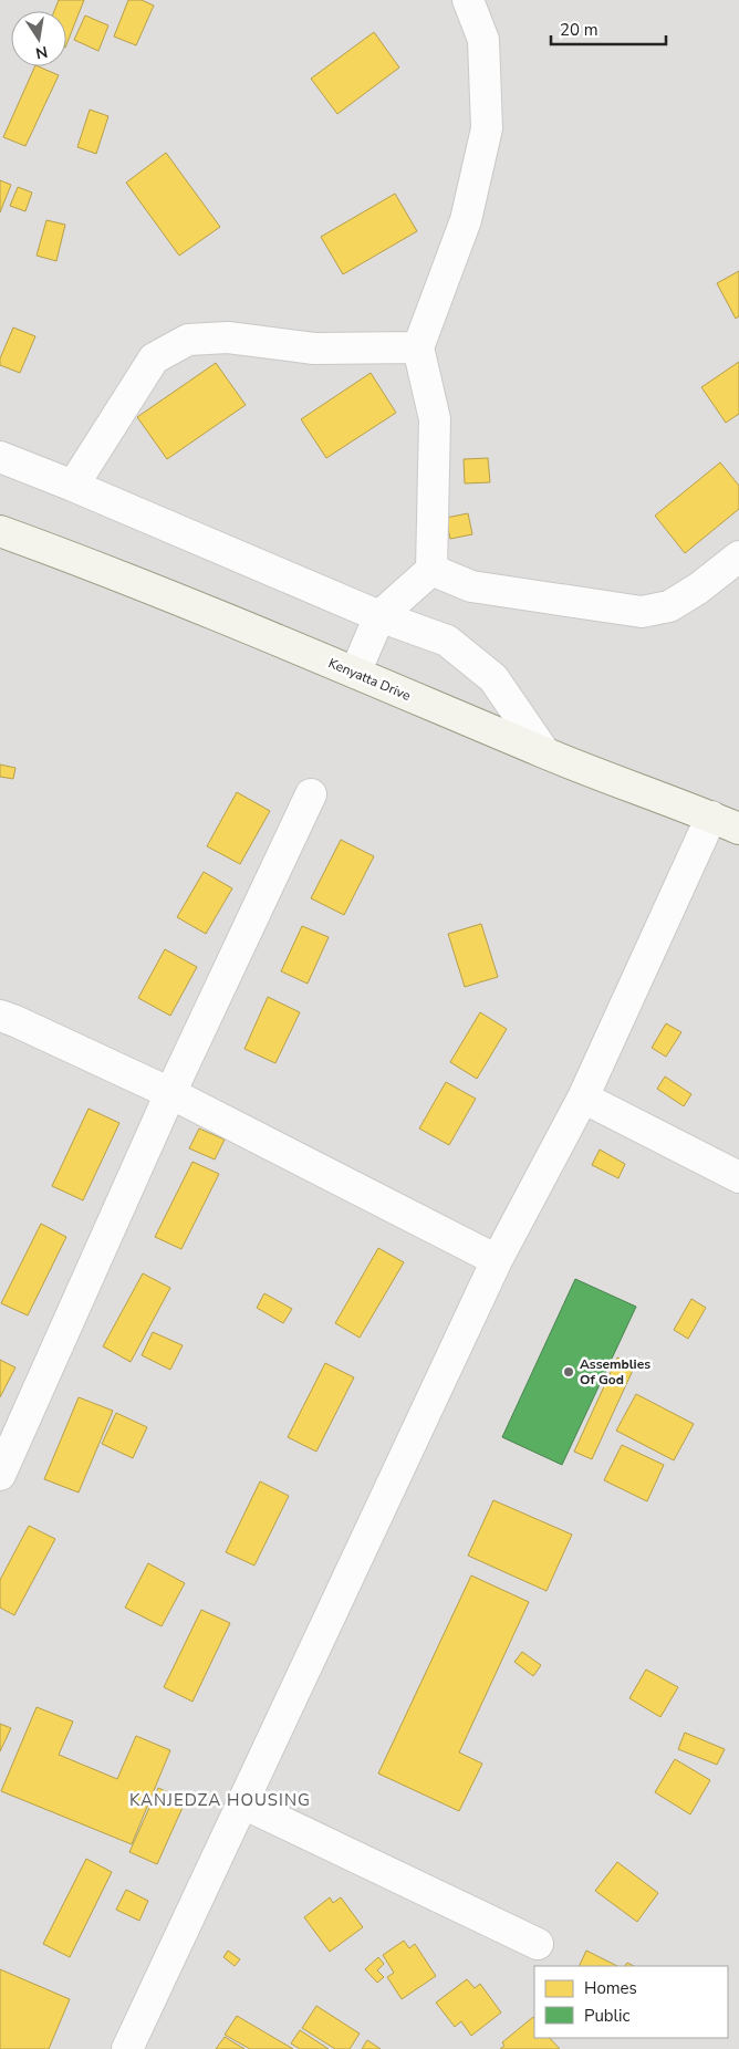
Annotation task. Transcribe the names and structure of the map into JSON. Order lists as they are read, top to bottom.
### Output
{
  "streets": {
    "main road": ["Kenyatta Drive"]
  },
  "districts": ["KANJEDZA HOUSING"],
  "places": ["Assemblies Of God"],
  "legend": ["Homes", "Public"],
  "scale_bar": "20 m",
  "north": "bottom"
}
